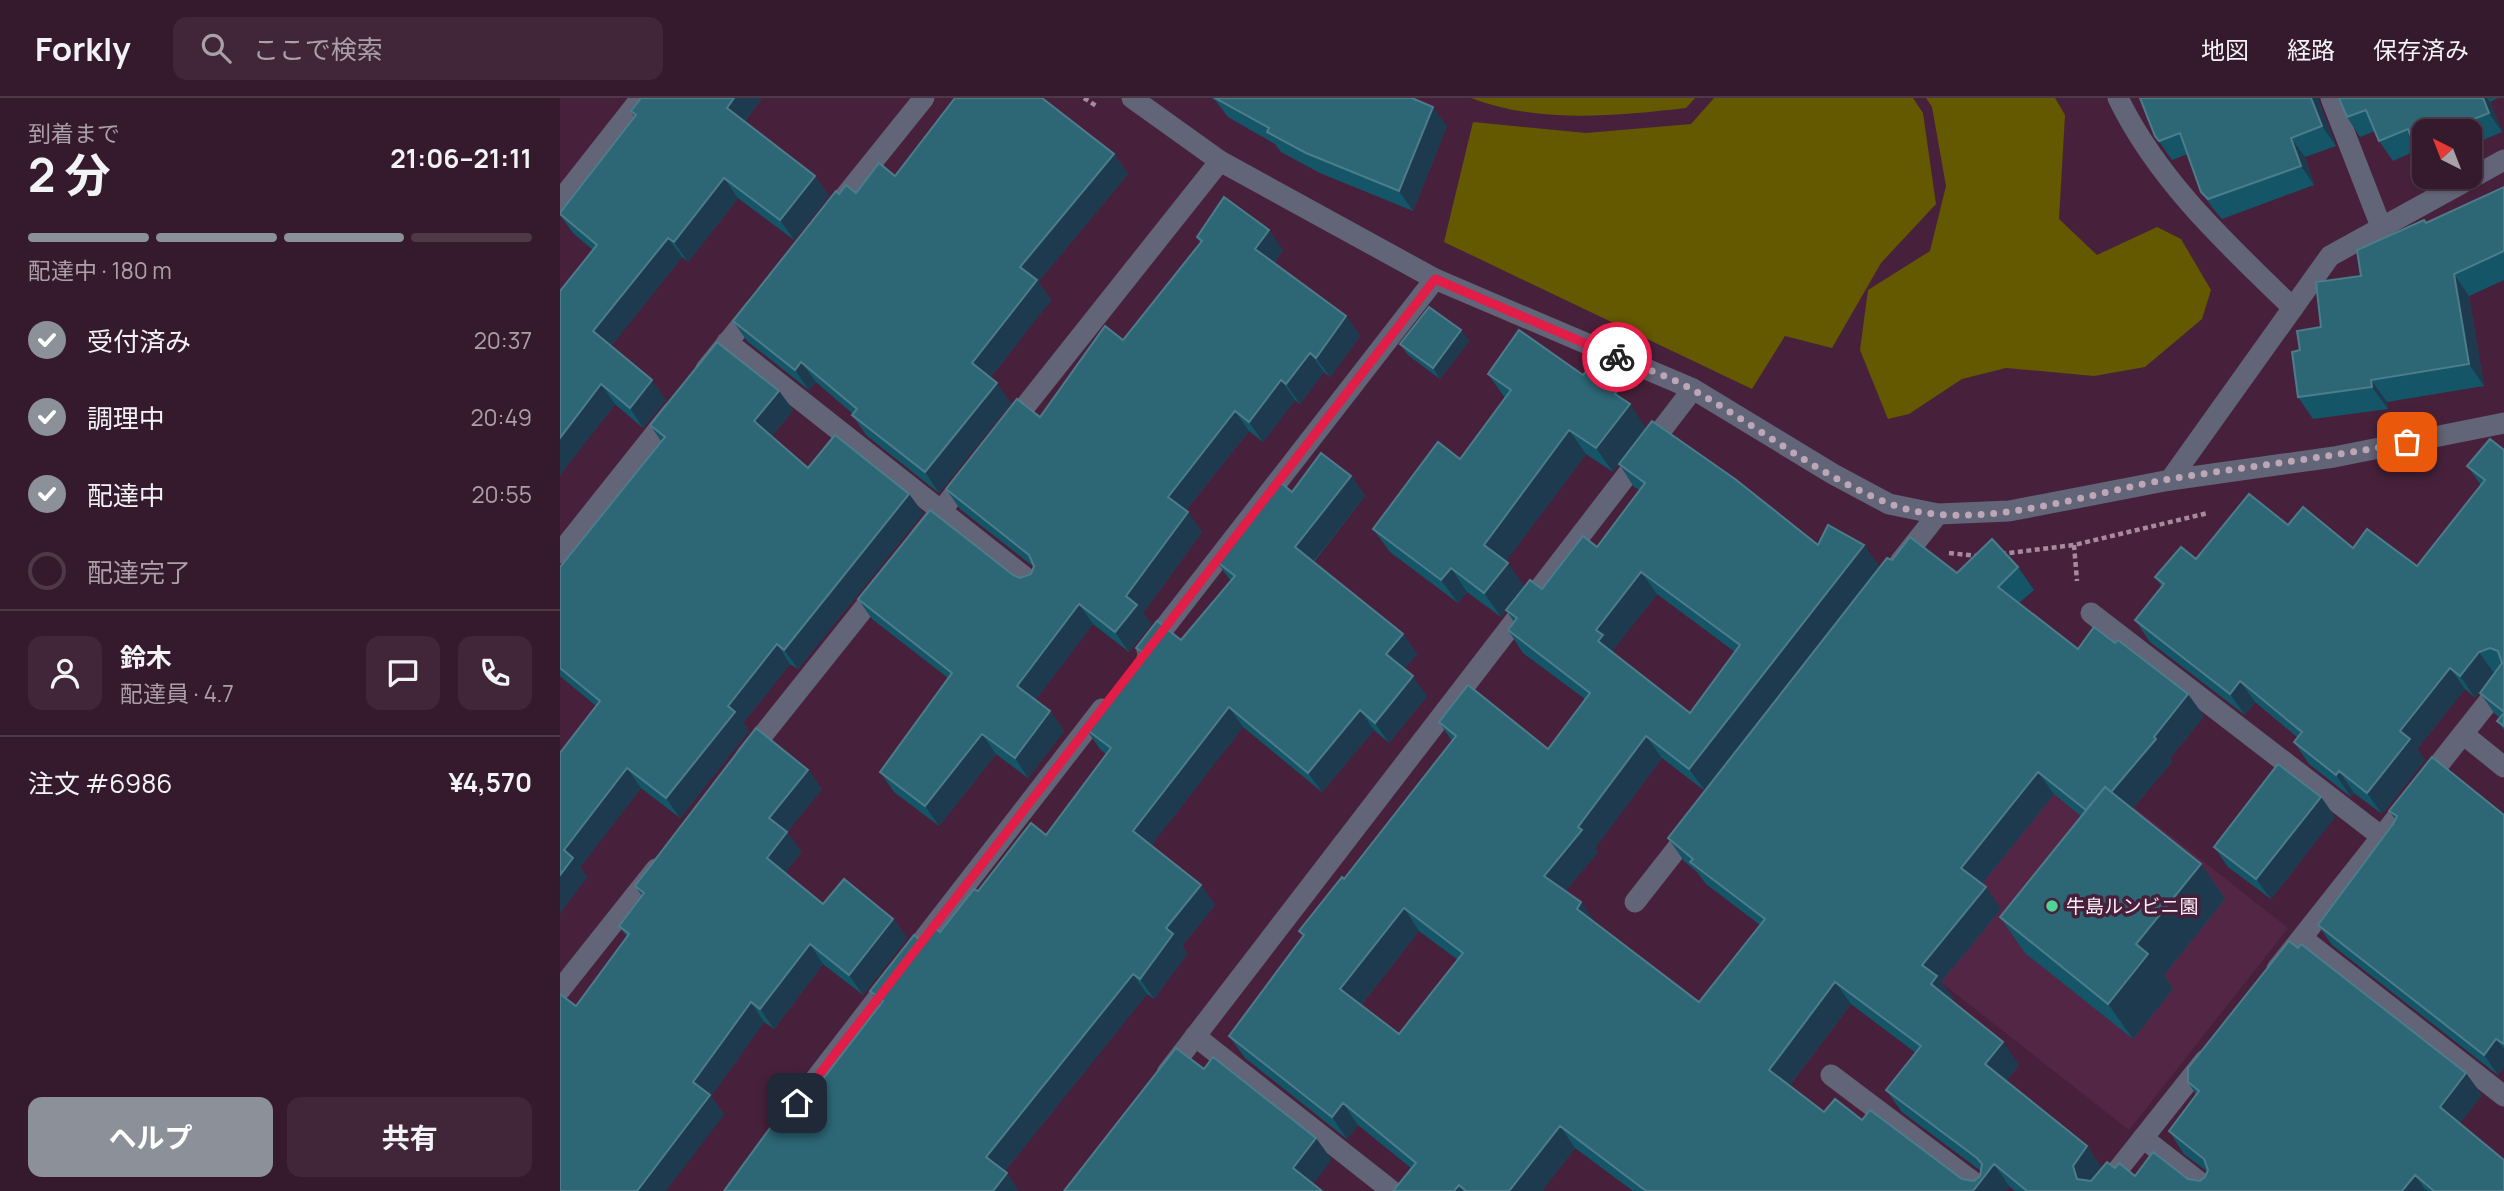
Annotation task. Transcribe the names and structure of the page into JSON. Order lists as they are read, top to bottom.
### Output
{
  "places": ["牛島ルンビニ園"],
  "north": "top left",
  "page": {
    "header": "Forkly",
    "search": "ここで検索",
    "nav": ["地図", "経路", "保存済み"],
    "heading": ["2 分", "到着まで", "21:06–21:11"],
    "panel": [
      "鈴木",
      "配達員 · 4.7",
      "注文 #6986",
      "¥4,570"
    ],
    "bar": "配達中 · 180 m",
    "list": [
      ["受付済み", "20:37"],
      ["調理中", "20:49"],
      ["配達中", "20:55"],
      "配達完了"
    ],
    "buttons": ["ヘルプ", "共有"]
  }
}
